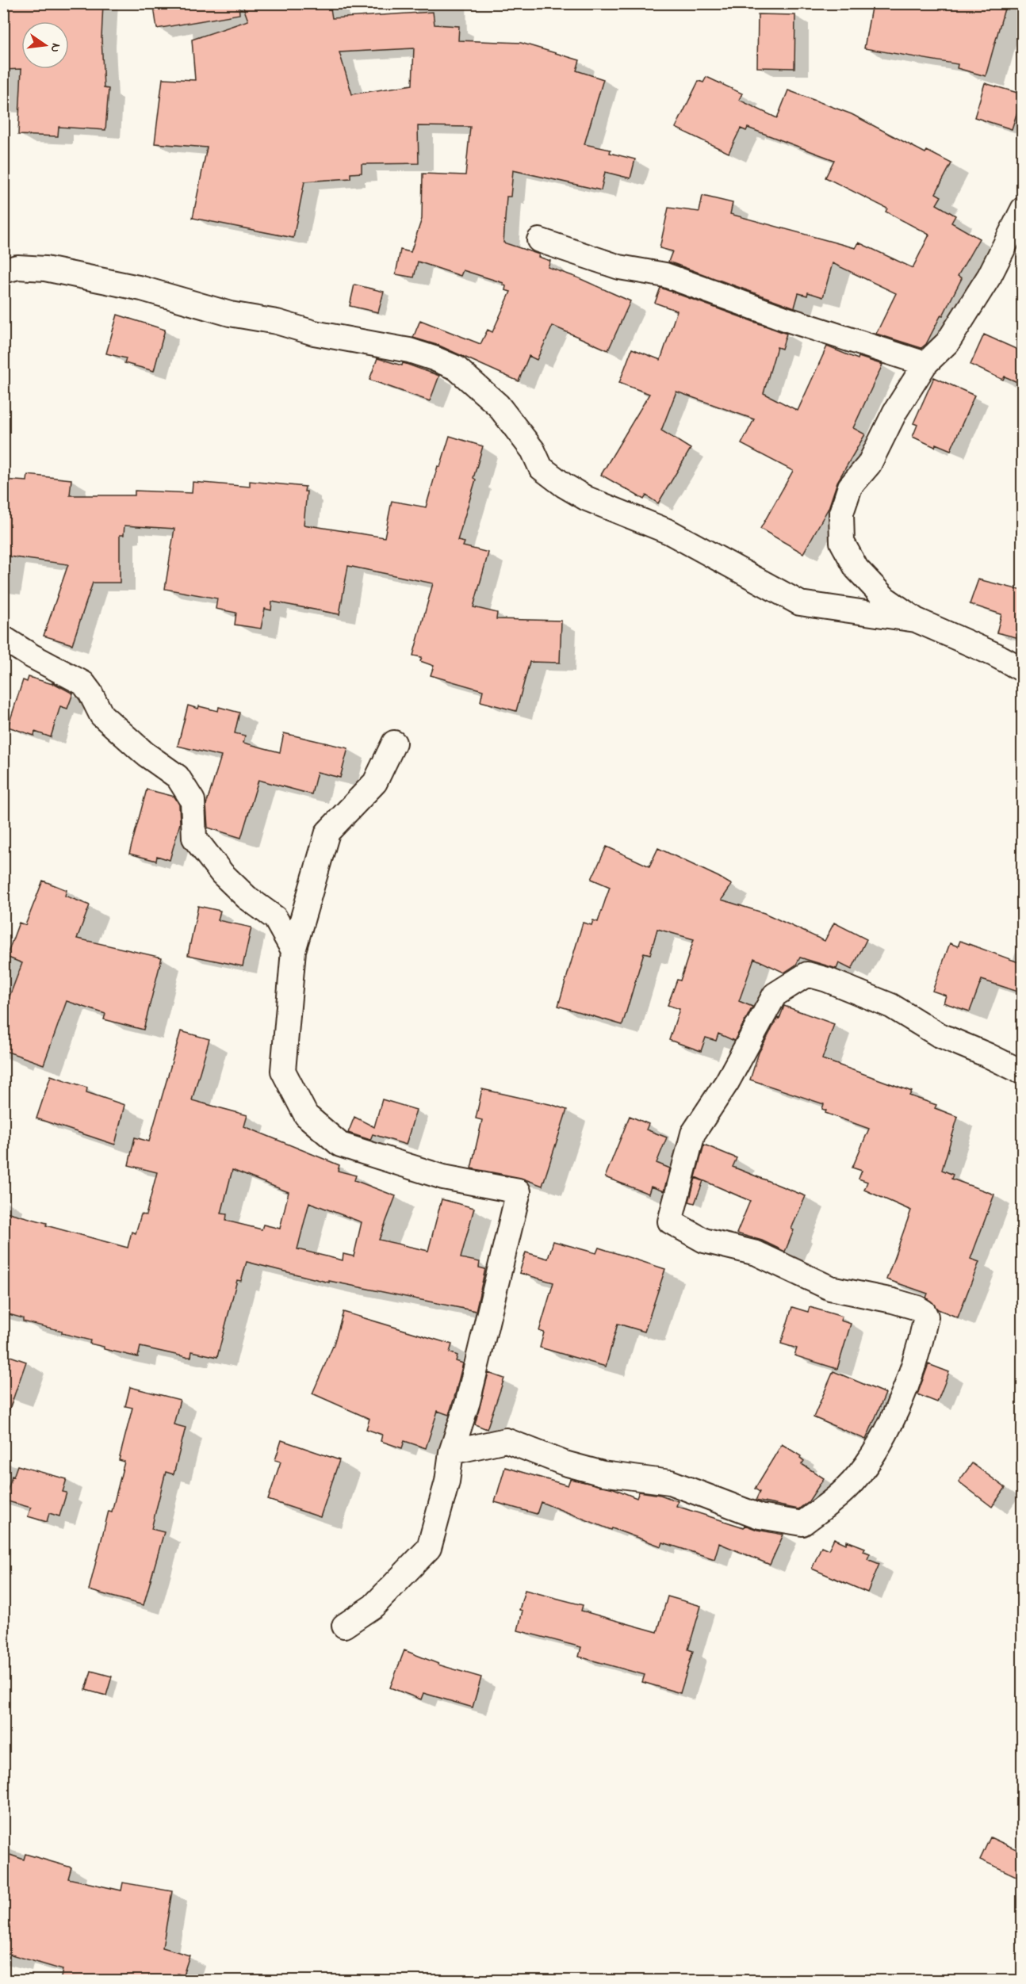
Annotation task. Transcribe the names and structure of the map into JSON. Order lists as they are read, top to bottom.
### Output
{
  "north": "right"
}
